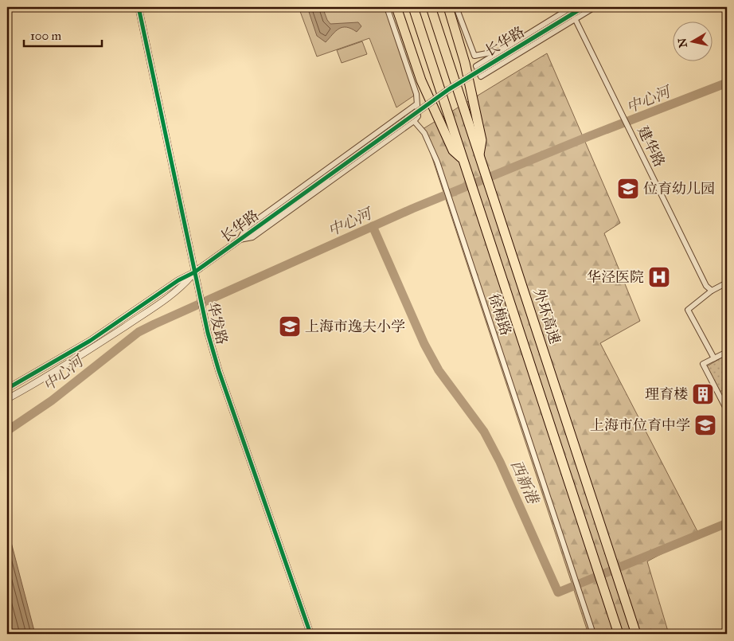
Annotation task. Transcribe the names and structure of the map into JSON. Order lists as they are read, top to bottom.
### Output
{
  "streets": {
    "highway": ["外环高速"],
    "street": [
      "长华路",
      "建华路",
      "徐梅路",
      "华发路"
    ]
  },
  "crossings": [
    ["长华路", "建华路"],
    ["长华路", "徐梅路"],
    ["长华路", "华发路"]
  ],
  "water": ["中心河", "西新港"],
  "places": {
    "school or university": ["位育幼儿园", "上海市逸夫小学", "上海市位育中学"],
    "hospital": ["华泾医院"],
    "building": ["理育楼"]
  },
  "scale_bar": "100 m",
  "north": "left"
}
